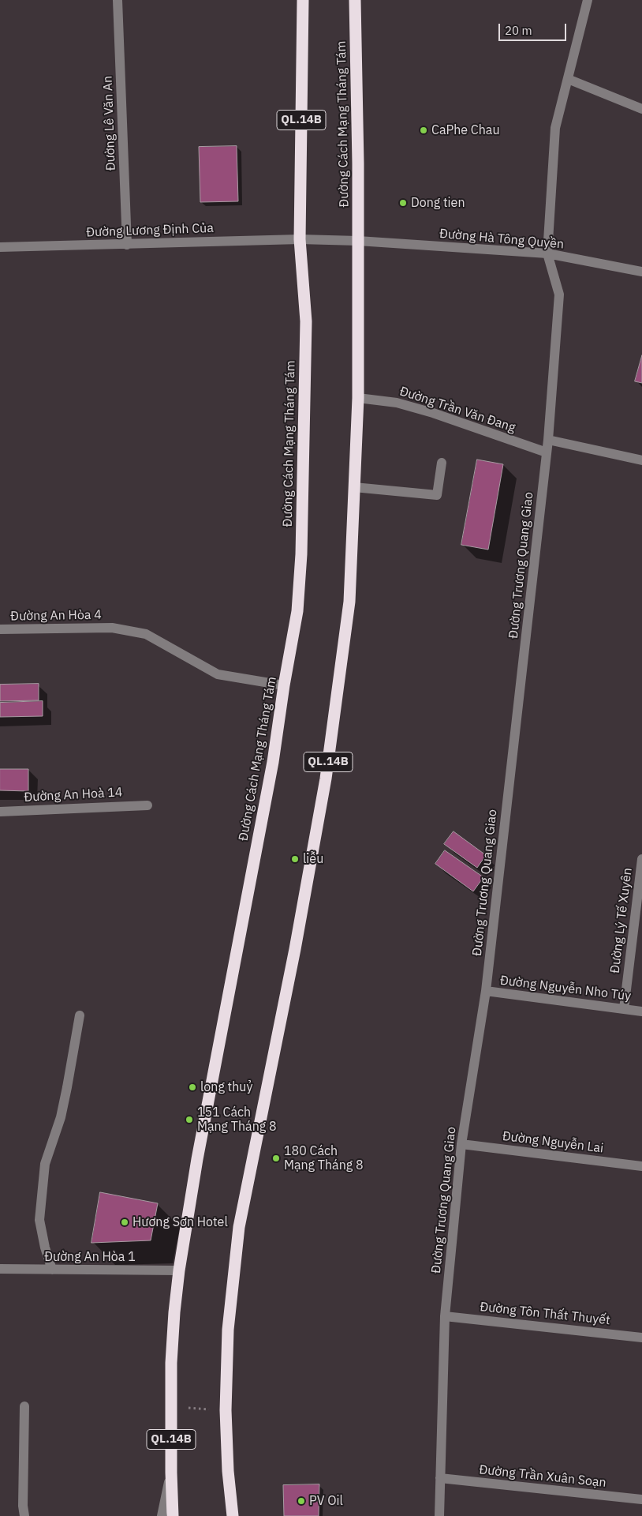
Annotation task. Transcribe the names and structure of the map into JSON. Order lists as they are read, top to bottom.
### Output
{
  "streets": {
    "highway": ["QL.14B", "Đường Cách Mạng Tháng Tám"],
    "street": [
      "Đường Lê Văn An",
      "Đường Lương Định Của",
      "Đường Hà Tông Quyền",
      "Đường Trần Văn Đang",
      "Đường Trương Quang Giao",
      "Đường An Hòa 4",
      "Đường An Hoà 14",
      "Đường Lý Tế Xuyên",
      "Đường Nguyễn Nho Túy",
      "Đường Nguyễn Lai",
      "Đường An Hòa 1",
      "Đường Tôn Thất Thuyết",
      "Đường Trần Xuân Soạn"
    ]
  },
  "crossings": [
    ["Đường Lê Văn An", "Đường Lương Định Của"],
    ["Đường Cách Mạng Tháng Tám", "Đường Lương Định Của"],
    ["Đường Cách Mạng Tháng Tám", "Đường Hà Tông Quyền"],
    ["Đường Cách Mạng Tháng Tám", "Đường Trần Văn Đang"],
    ["Đường Cách Mạng Tháng Tám", "Đường An Hòa 4"],
    ["Đường Cách Mạng Tháng Tám", "Đường An Hòa 1"],
    ["Đường Lương Định Của", "Đường Hà Tông Quyền"],
    ["Đường Hà Tông Quyền", "Đường Trương Quang Giao"],
    ["Đường Trần Văn Đang", "Đường Trương Quang Giao"],
    ["Đường Trương Quang Giao", "Đường Nguyễn Nho Túy"],
    ["Đường Trương Quang Giao", "Đường Nguyễn Lai"],
    ["Đường Trương Quang Giao", "Đường Tôn Thất Thuyết"],
    ["Đường Trương Quang Giao", "Đường Trần Xuân Soạn"],
    ["Đường Lý Tế Xuyên", "Đường Nguyễn Nho Túy"]
  ],
  "places": [
    "CaPhe Chau",
    "Dong tien",
    "liễu",
    "long thuỷ",
    "151 Cách Mạng Tháng 8",
    "180 Cách Mạng Tháng 8",
    "Hương Sơn Hotel",
    "PV Oil"
  ],
  "scale_bar": "20 m"
}
